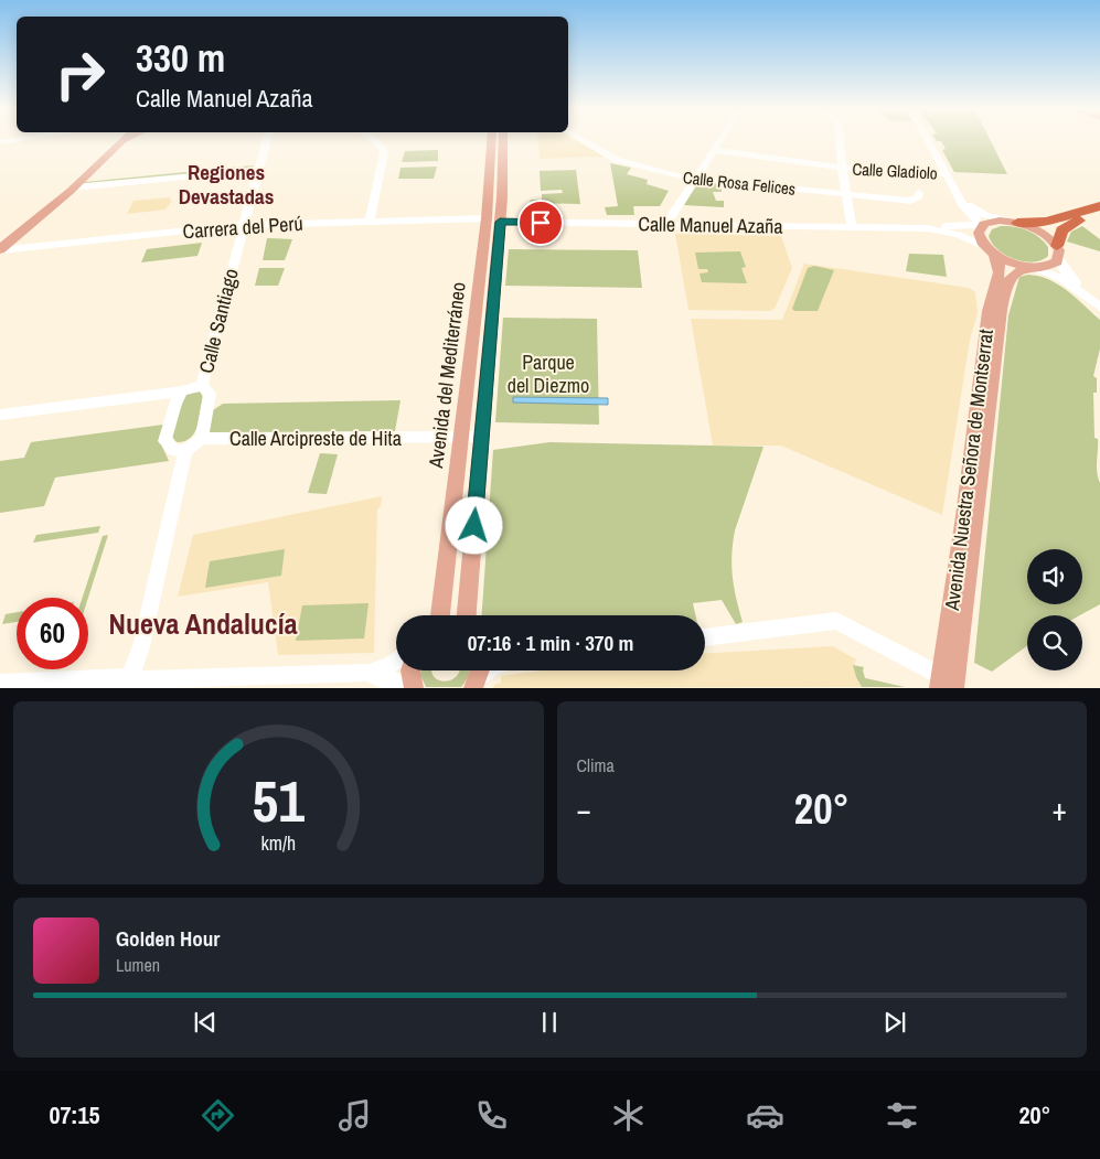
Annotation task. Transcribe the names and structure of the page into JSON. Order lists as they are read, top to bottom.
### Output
{
  "streets": {
    "main road": ["Avenida del Mediterráneo", "Avenida Nuestra Señora de Montserrat"],
    "street": [
      "Calle Gladiolo",
      "Calle Rosa Felices",
      "Calle Manuel Azaña",
      "Carrera del Perú",
      "Calle Santiago",
      "Calle Arcipreste de Hita"
    ]
  },
  "crossings": [
    ["Calle Manuel Azaña", "Carrera del Perú"],
    ["Calle Manuel Azaña", "Avenida del Mediterráneo"],
    ["Calle Manuel Azaña", "Avenida Nuestra Señora de Montserrat"],
    ["Carrera del Perú", "Calle Santiago"],
    ["Carrera del Perú", "Avenida del Mediterráneo"],
    ["Avenida del Mediterráneo", "Calle Arcipreste de Hita"]
  ],
  "districts": ["Regiones Devastadas", "Nueva Andalucía"],
  "parks": ["Parque del Diezmo"],
  "page": {
    "turn": ["330 m", "Calle Manuel Azaña"],
    "limit": "60",
    "trip": "07:16 · 1 min · 370 m",
    "tile": "Clima",
    "heat": ["−", "20°", "+"],
    "song": ["Golden Hour", "Lumen"],
    "tabs": ["07:15", "20°"],
    "gauge": ["51", "km/h"]
  }
}
